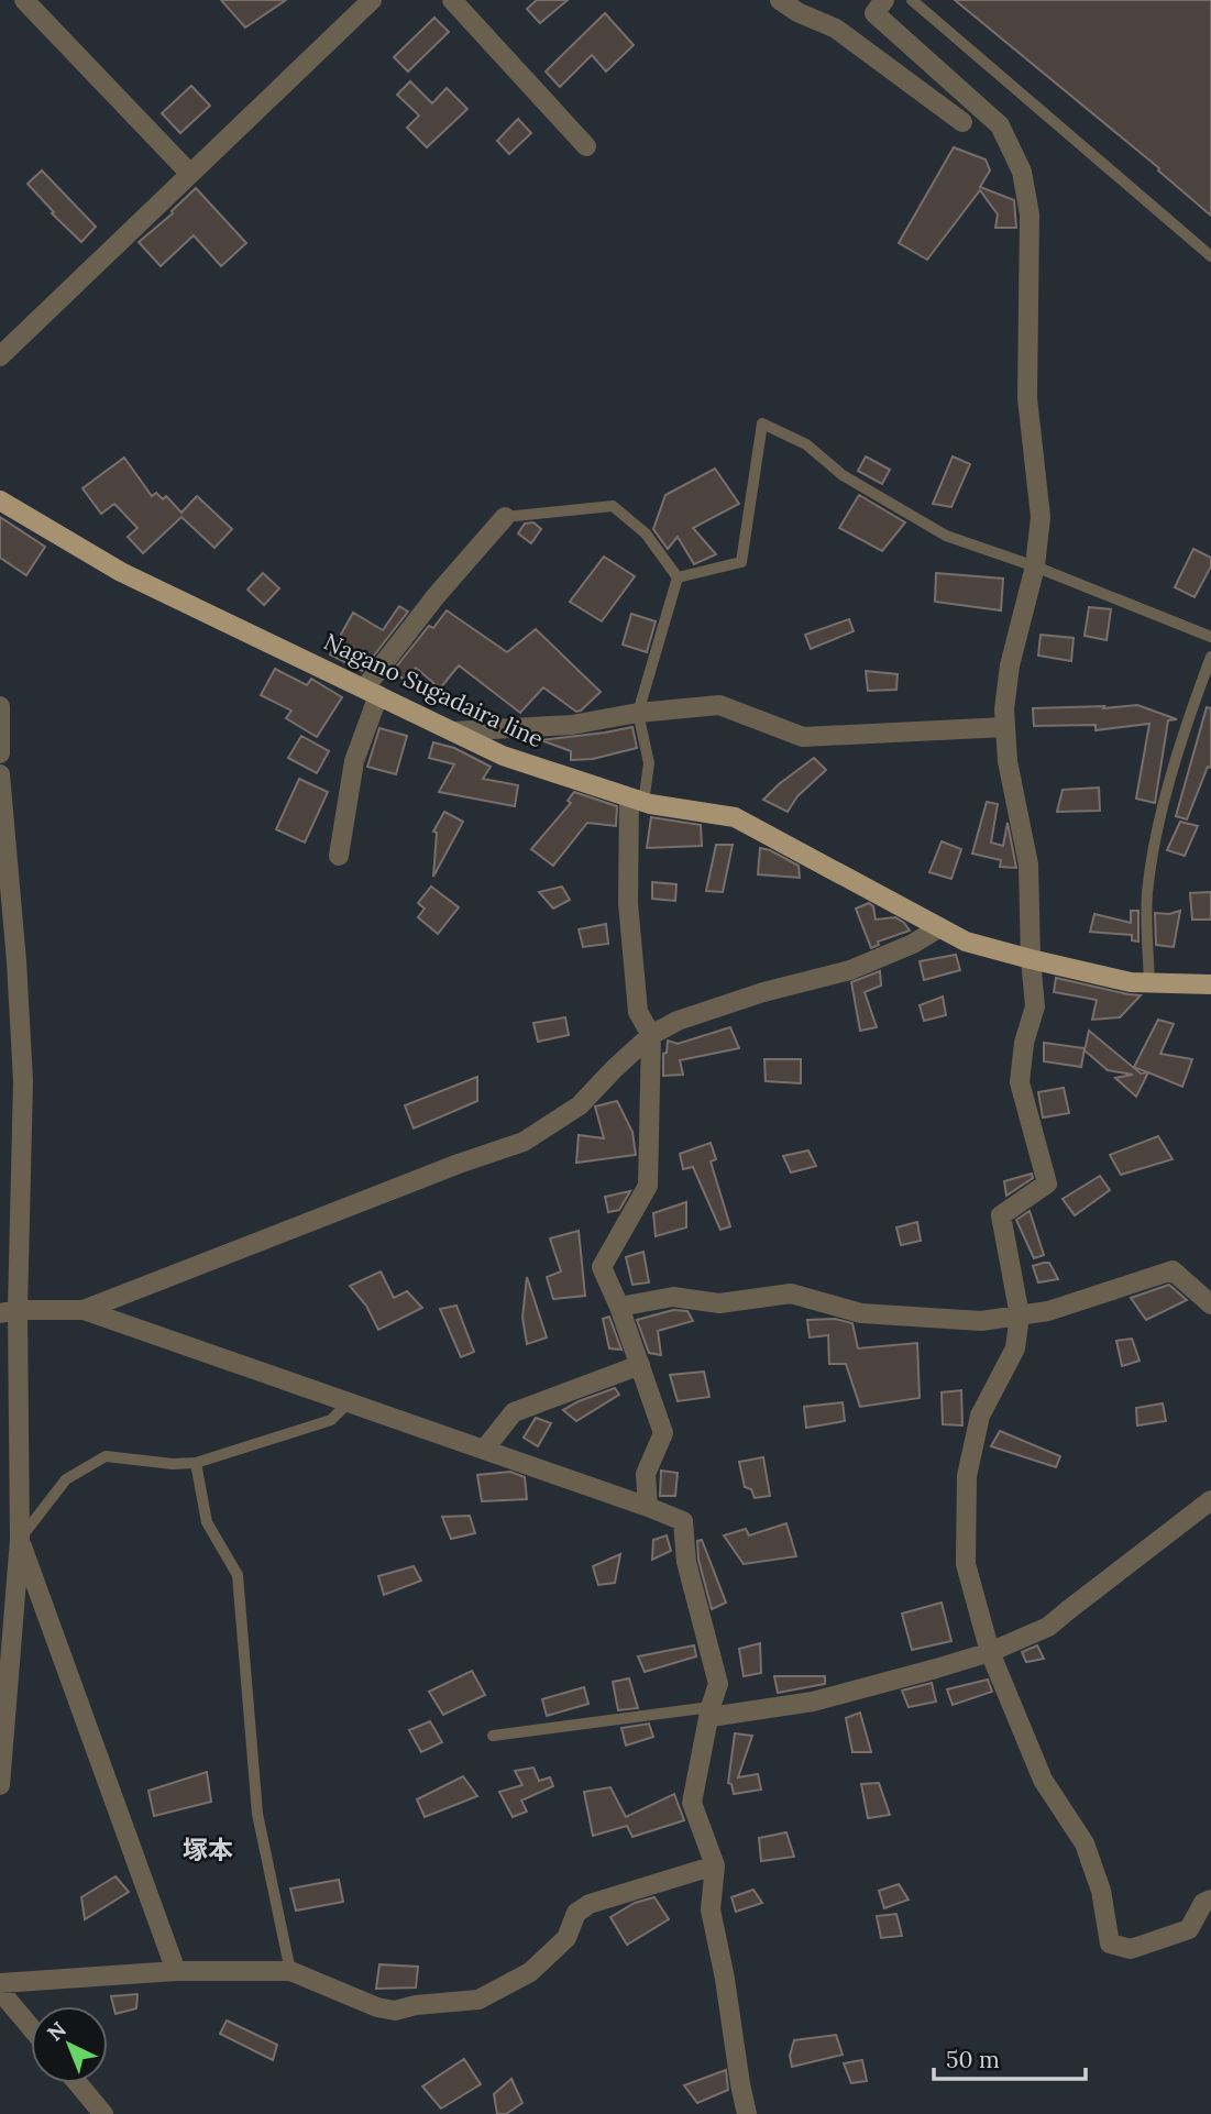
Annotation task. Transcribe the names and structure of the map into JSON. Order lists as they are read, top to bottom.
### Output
{
  "streets": {
    "main road": ["Nagano Sugadaira line"]
  },
  "districts": ["塚本"],
  "scale_bar": "50 m",
  "north": "top left"
}
